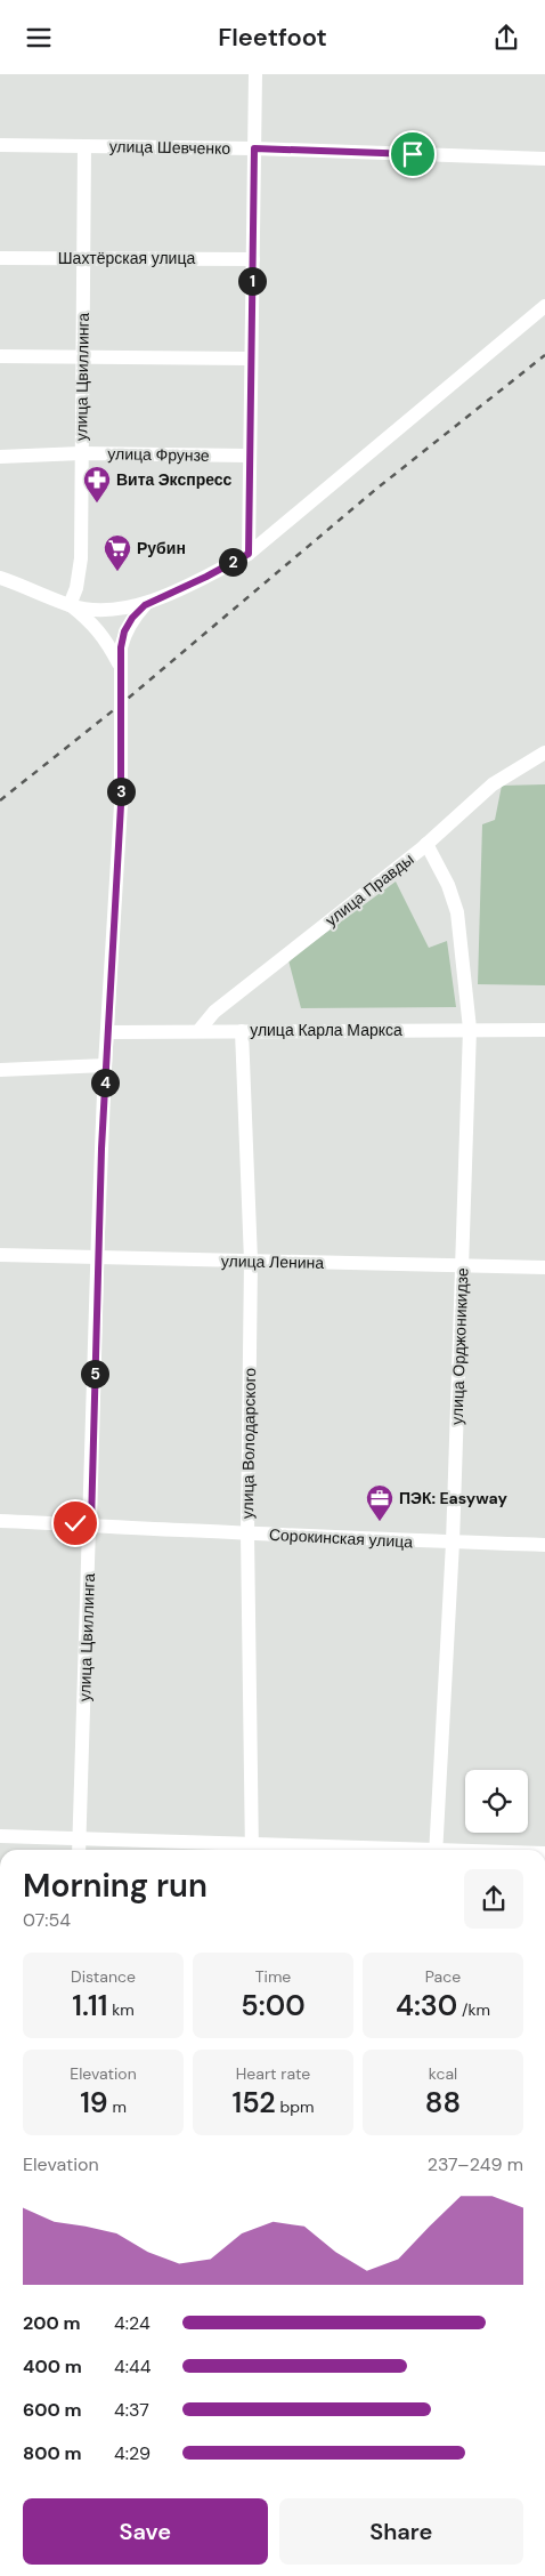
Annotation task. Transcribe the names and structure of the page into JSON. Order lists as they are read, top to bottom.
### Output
{
  "streets": {
    "street": [
      "улица Шевченко",
      "Шахтёрская улица",
      "улица Цвиллинга",
      "улица Фрунзе",
      "улица Правды",
      "улица Карла Маркса",
      "улица Ленина",
      "улица Орджоникидзе",
      "улица Володарского",
      "Сорокинская улица"
    ]
  },
  "crossings": [
    ["улица Шевченко", "улица Цвиллинга"],
    ["Шахтёрская улица", "улица Цвиллинга"],
    ["улица Цвиллинга", "улица Фрунзе"],
    ["улица Цвиллинга", "улица Карла Маркса"],
    ["улица Цвиллинга", "улица Ленина"],
    ["улица Цвиллинга", "Сорокинская улица"],
    ["улица Правды", "улица Карла Маркса"],
    ["улица Правды", "улица Орджоникидзе"],
    ["улица Карла Маркса", "улица Орджоникидзе"],
    ["улица Карла Маркса", "улица Володарского"],
    ["улица Ленина", "улица Орджоникидзе"],
    ["улица Ленина", "улица Володарского"],
    ["улица Орджоникидзе", "Сорокинская улица"],
    ["улица Володарского", "Сорокинская улица"]
  ],
  "places": {
    "pharmacy": ["Вита Экспресс"],
    "supermarket": ["Рубин"],
    "office": ["ПЭК: Easyway"]
  },
  "page": {
    "header": "Fleetfoot",
    "pins": [
      "1",
      "2",
      "3",
      "4",
      "5"
    ],
    "heading": ["Morning run", "07:54"],
    "stats": [
      ["Distance", "1.11 km"],
      ["Time", "5:00"],
      ["Pace", "4:30 /km"],
      ["Elevation", "19 m"],
      ["Heart rate", "152 bpm"],
      ["kcal", "88"]
    ],
    "chart": ["Elevation", "237–249 m"],
    "list": [
      {
        "name": "200 m",
        "note": "4:24"
      },
      {
        "name": "400 m",
        "note": "4:44"
      },
      {
        "name": "600 m",
        "note": "4:37"
      },
      {
        "name": "800 m",
        "note": "4:29"
      }
    ],
    "buttons": ["Save", "Share"]
  }
}
